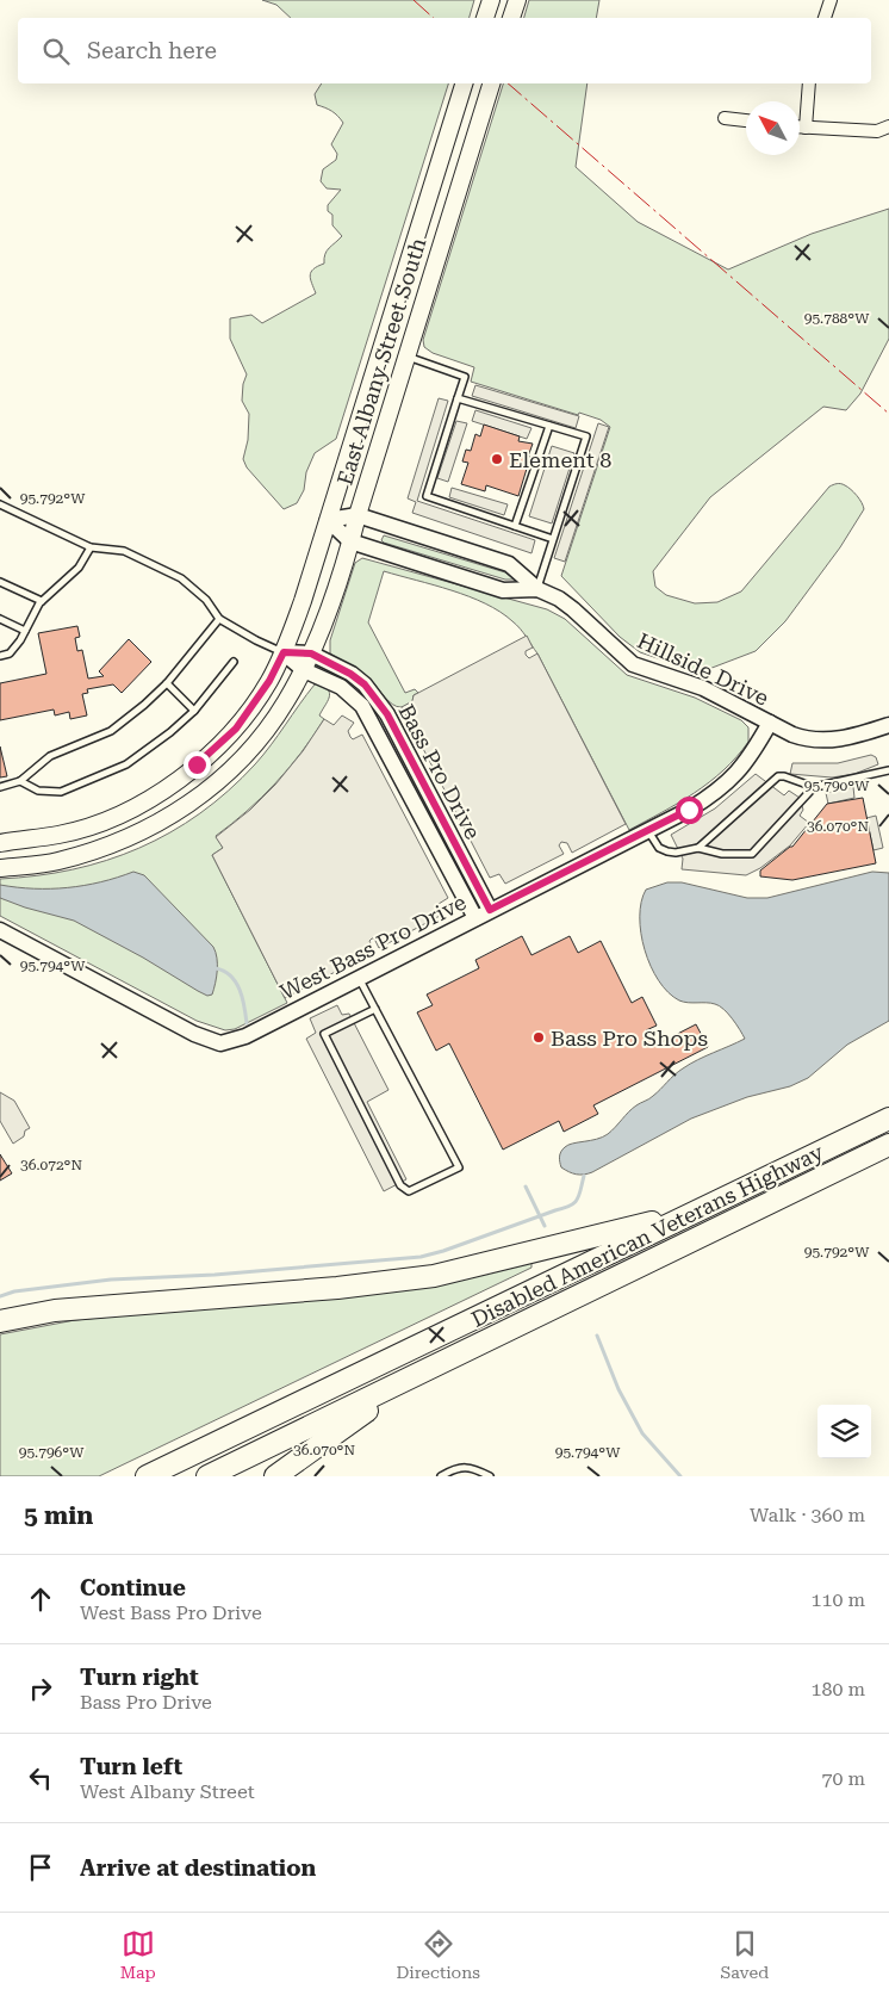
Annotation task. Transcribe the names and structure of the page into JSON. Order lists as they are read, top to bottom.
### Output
{
  "streets": {
    "highway": ["Disabled American Veterans Highway"],
    "main road": ["East Albany Street South"],
    "street": ["Hillside Drive", "Bass Pro Drive", "West Bass Pro Drive"]
  },
  "crossings": [
    ["East Albany Street South", "Hillside Drive"],
    ["East Albany Street South", "Bass Pro Drive"],
    ["Hillside Drive", "West Bass Pro Drive"],
    ["Bass Pro Drive", "West Bass Pro Drive"]
  ],
  "places": ["Element 8", "Bass Pro Shops"],
  "north": "top left",
  "page": {
    "search": "Search here",
    "heading": ["5 min", "Walk · 360 m"],
    "list": [
      ["Continue", "West Bass Pro Drive", "110 m"],
      ["Turn right", "Bass Pro Drive", "180 m"],
      ["Turn left", "West Albany Street", "70 m"],
      "Arrive at destination"
    ],
    "nav": ["Map", "Directions", "Saved"]
  },
  "coordinates": [
    "95.788°W",
    "95.792°W",
    "95.790°W",
    "36.070°N",
    "95.794°W",
    "36.072°N",
    "95.796°W"
  ]
}
